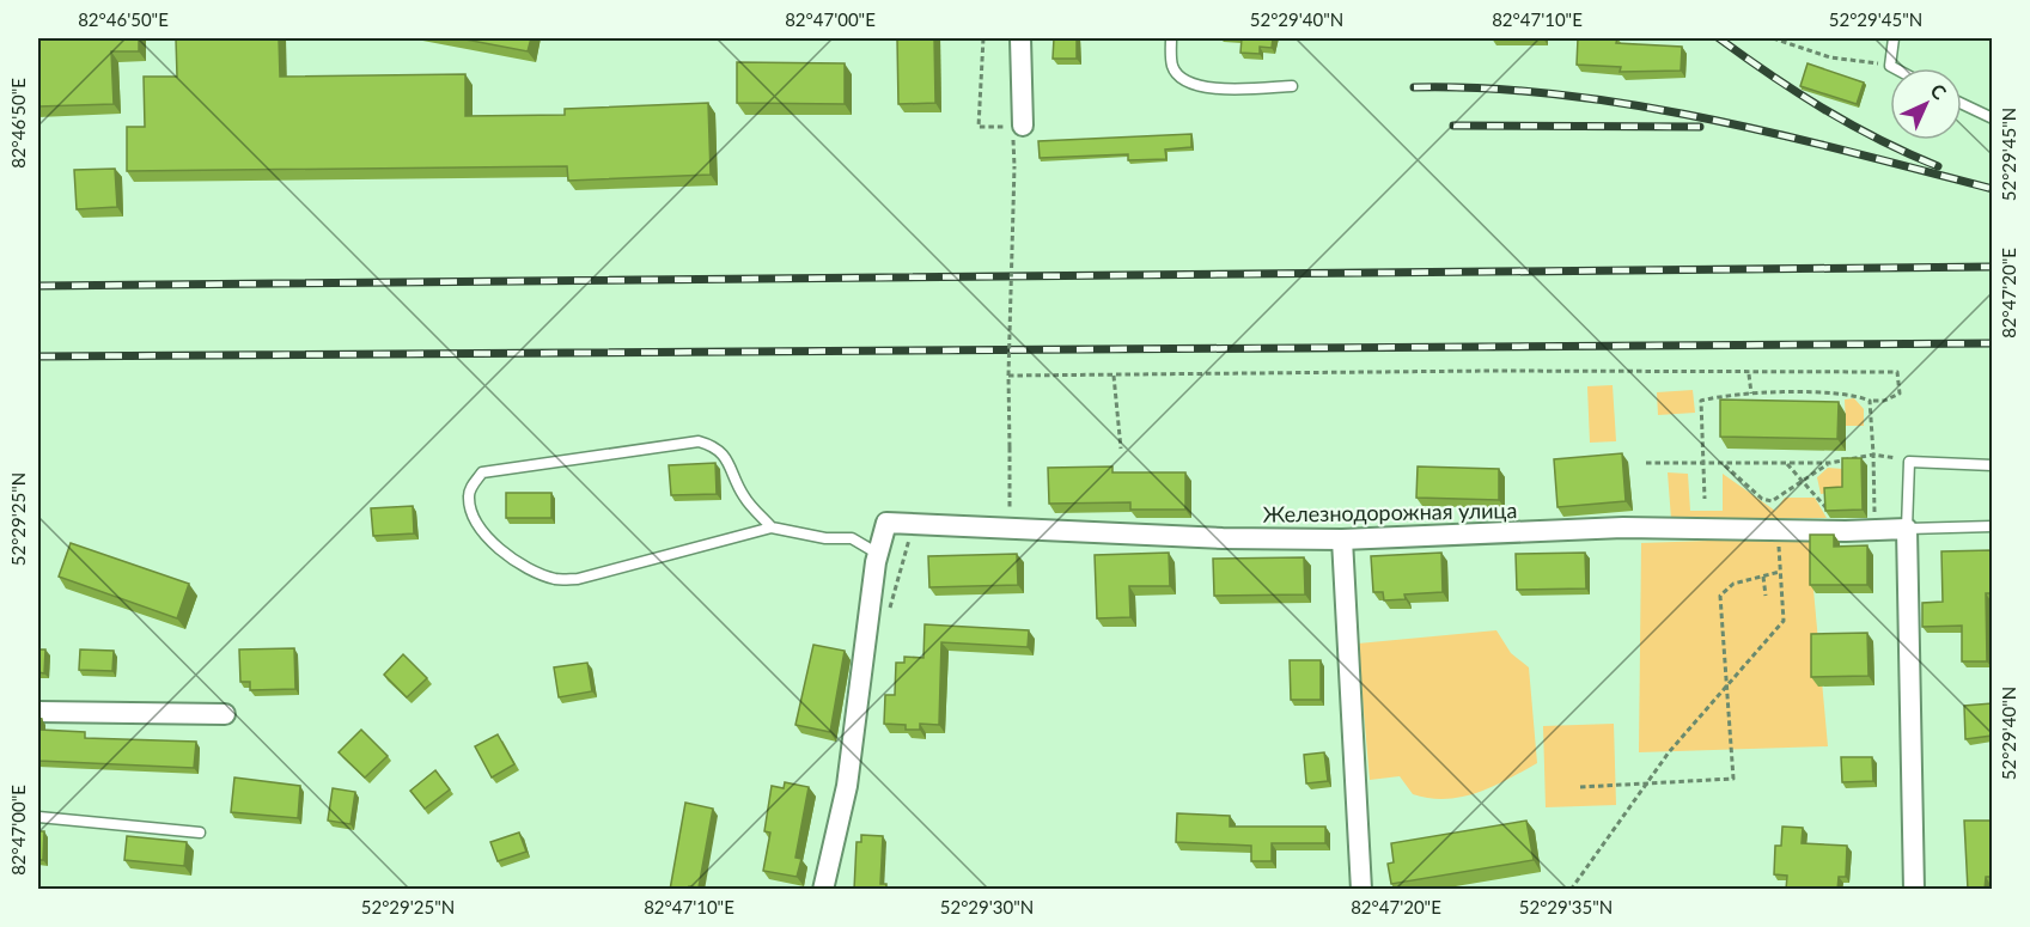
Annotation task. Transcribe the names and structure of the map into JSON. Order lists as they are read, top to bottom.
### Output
{
  "streets": {
    "street": ["Железнодорожная улица"]
  },
  "north": "top right",
  "coordinates": [
    "82°46'50\"E",
    "82°47'00\"E",
    "52°29'40\"N",
    "82°47'10\"E",
    "52°29'45\"N",
    "82°47'20\"E",
    "52°29'25\"N",
    "52°29'30\"N",
    "52°29'35\"N"
  ]
}
